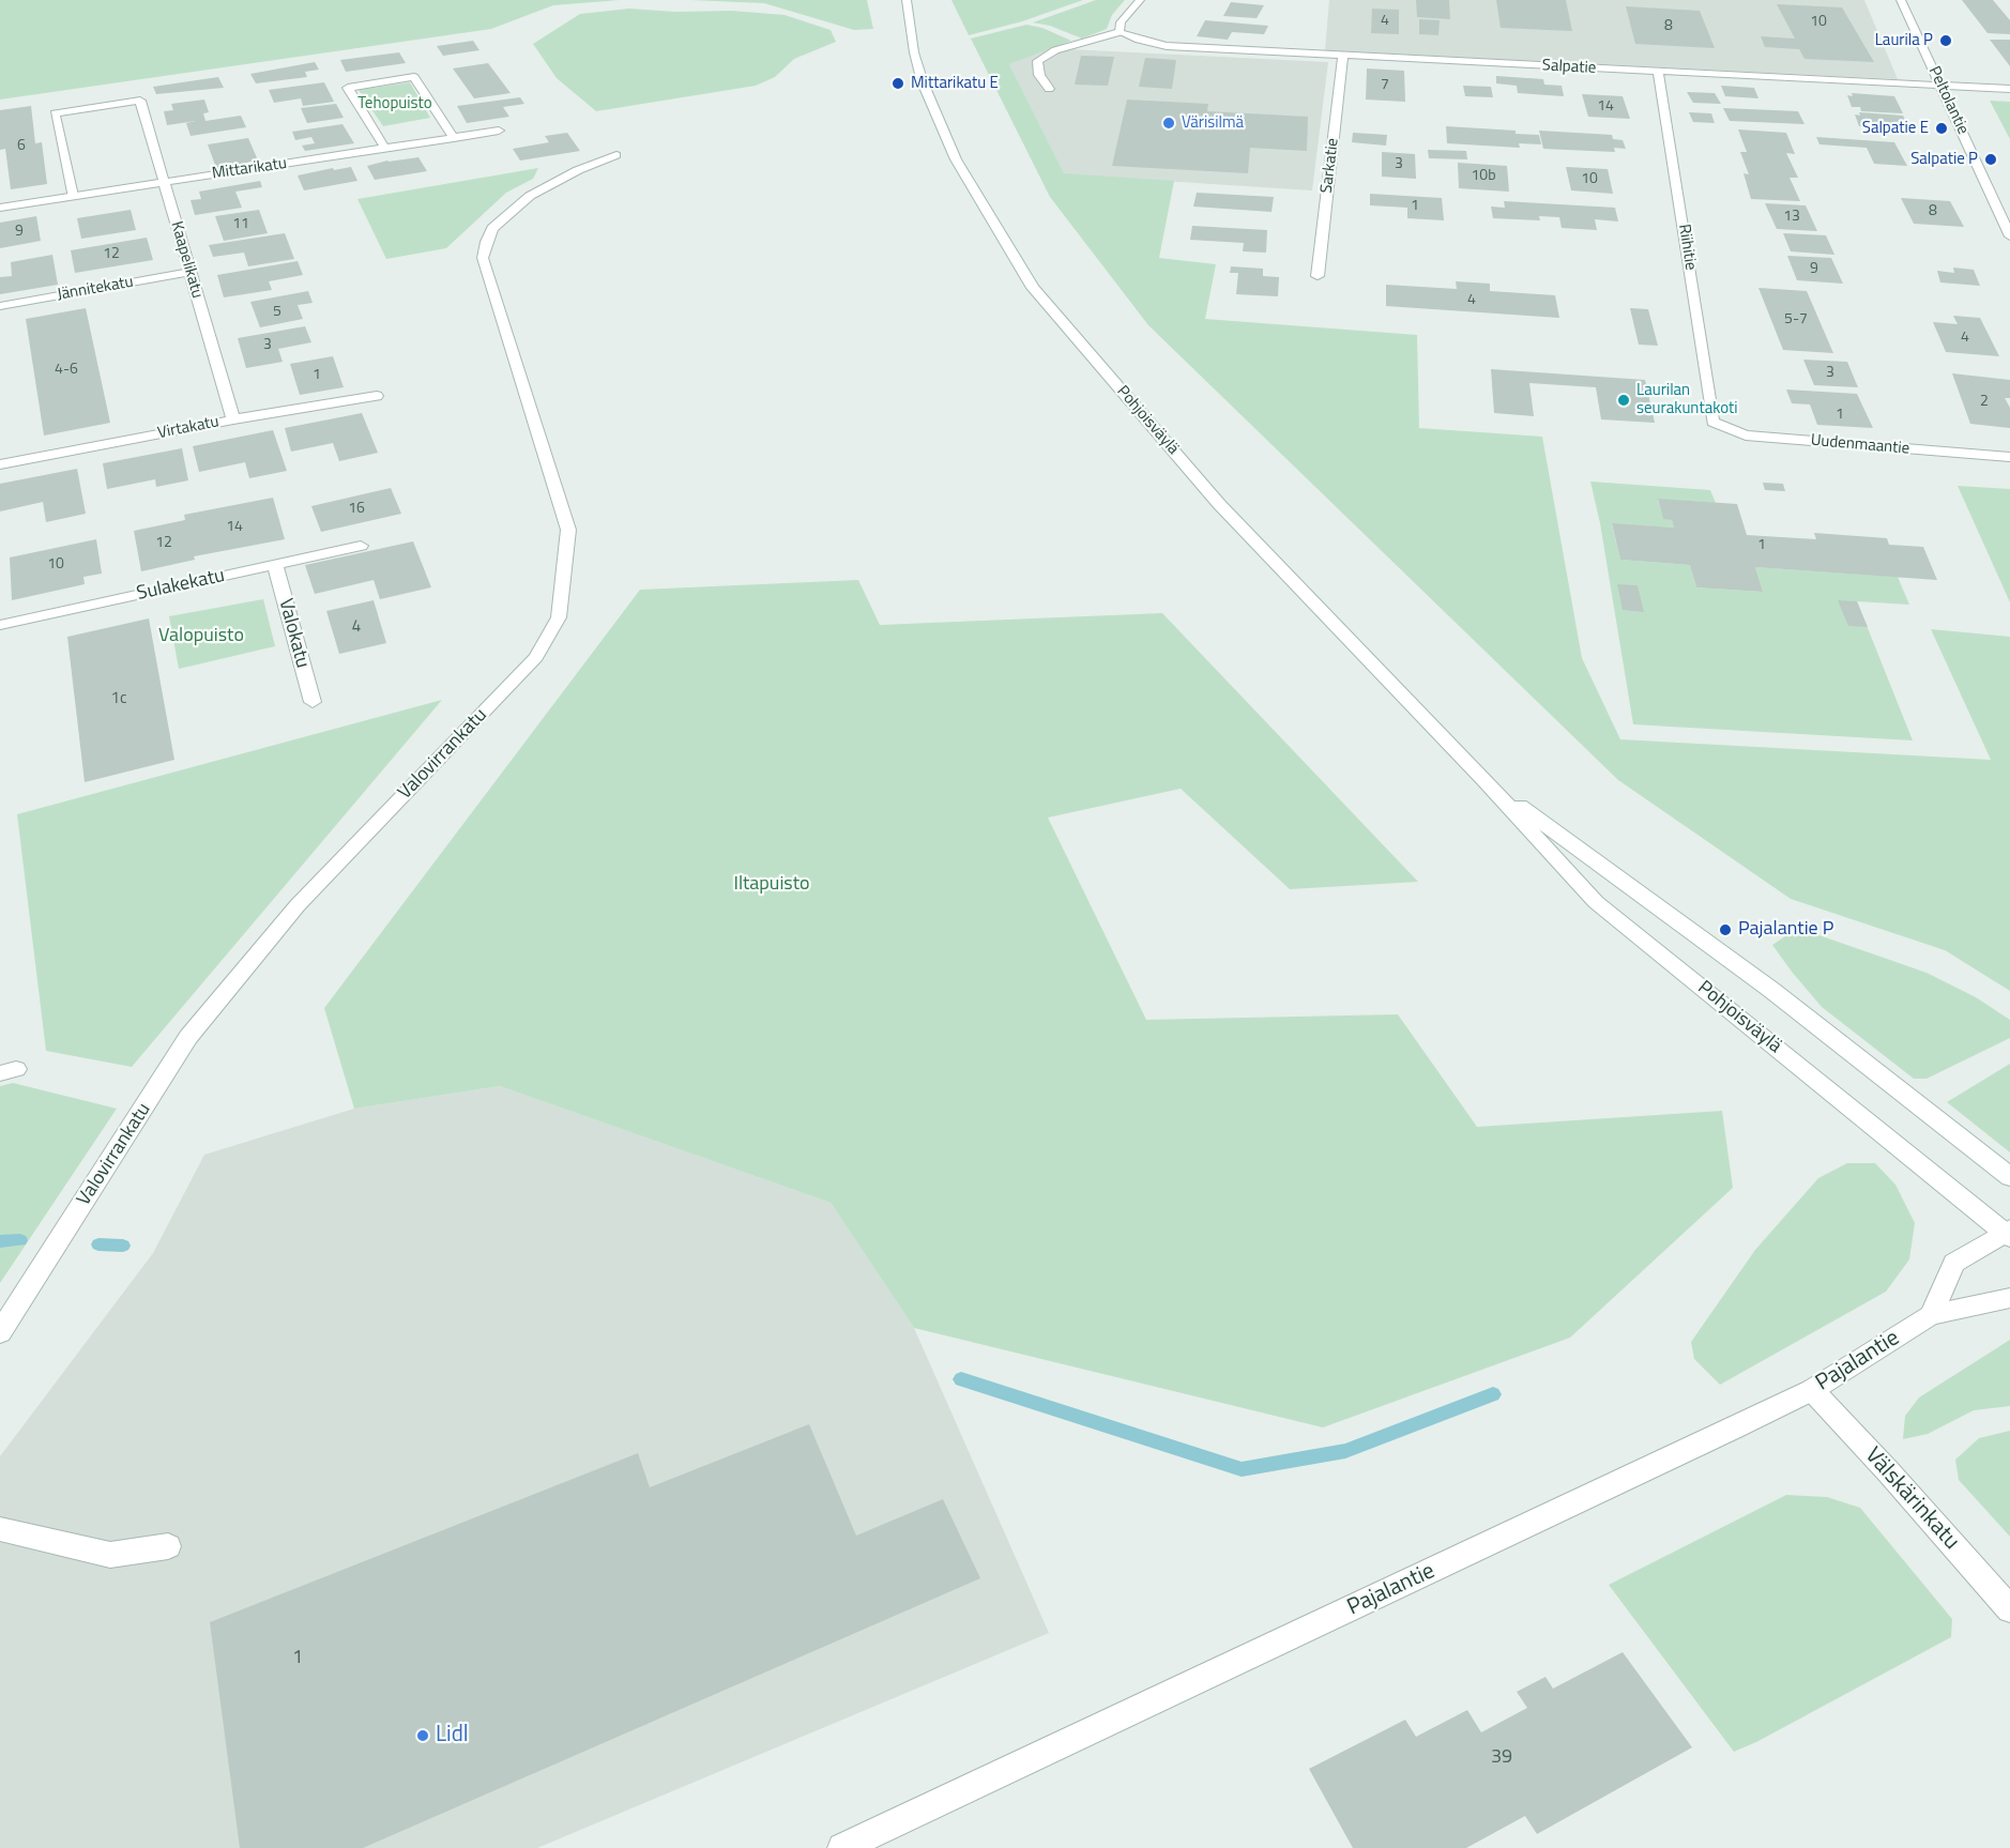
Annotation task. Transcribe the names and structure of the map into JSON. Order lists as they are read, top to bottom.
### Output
{
  "streets": {
    "street": [
      "Salpatie",
      "Peltolantie",
      "Sarkatie",
      "Mittarikatu",
      "Riihitie",
      "Kaapelikatu",
      "Jännitekatu",
      "Pohjoisväylä",
      "Virtakatu",
      "Uudenmaantie",
      "Sulakekatu",
      "Valokatu",
      "Valovirrankatu",
      "Pajalantie",
      "Välskärinkatu"
    ]
  },
  "crossings": [
    ["Salpatie", "Peltolantie"],
    ["Salpatie", "Sarkatie"],
    ["Salpatie", "Riihitie"],
    ["Mittarikatu", "Kaapelikatu"],
    ["Riihitie", "Uudenmaantie"],
    ["Kaapelikatu", "Jännitekatu"],
    ["Kaapelikatu", "Virtakatu"],
    ["Sulakekatu", "Valokatu"],
    ["Pajalantie", "Välskärinkatu"]
  ],
  "parks": ["Tehopuisto", "Valopuisto", "Iltapuisto"],
  "places": [
    "Laurila P",
    "Mittarikatu E",
    "Värisilmä",
    "Salpatie E",
    "Salpatie P",
    "Laurilan seurakuntakoti",
    "Pajalantie P",
    "Lidl"
  ],
  "house_numbers": [
    "4",
    "10",
    "8",
    "7",
    "14",
    "6",
    "3",
    "10b",
    "10",
    "1",
    "8",
    "13",
    "11",
    "9",
    "12",
    "9",
    "4",
    "5",
    "5-7",
    "4",
    "3",
    "4-6",
    "3",
    "1",
    "2",
    "1",
    "16",
    "14",
    "12",
    "1",
    "10",
    "4",
    "1c",
    "1",
    "39"
  ]
}
